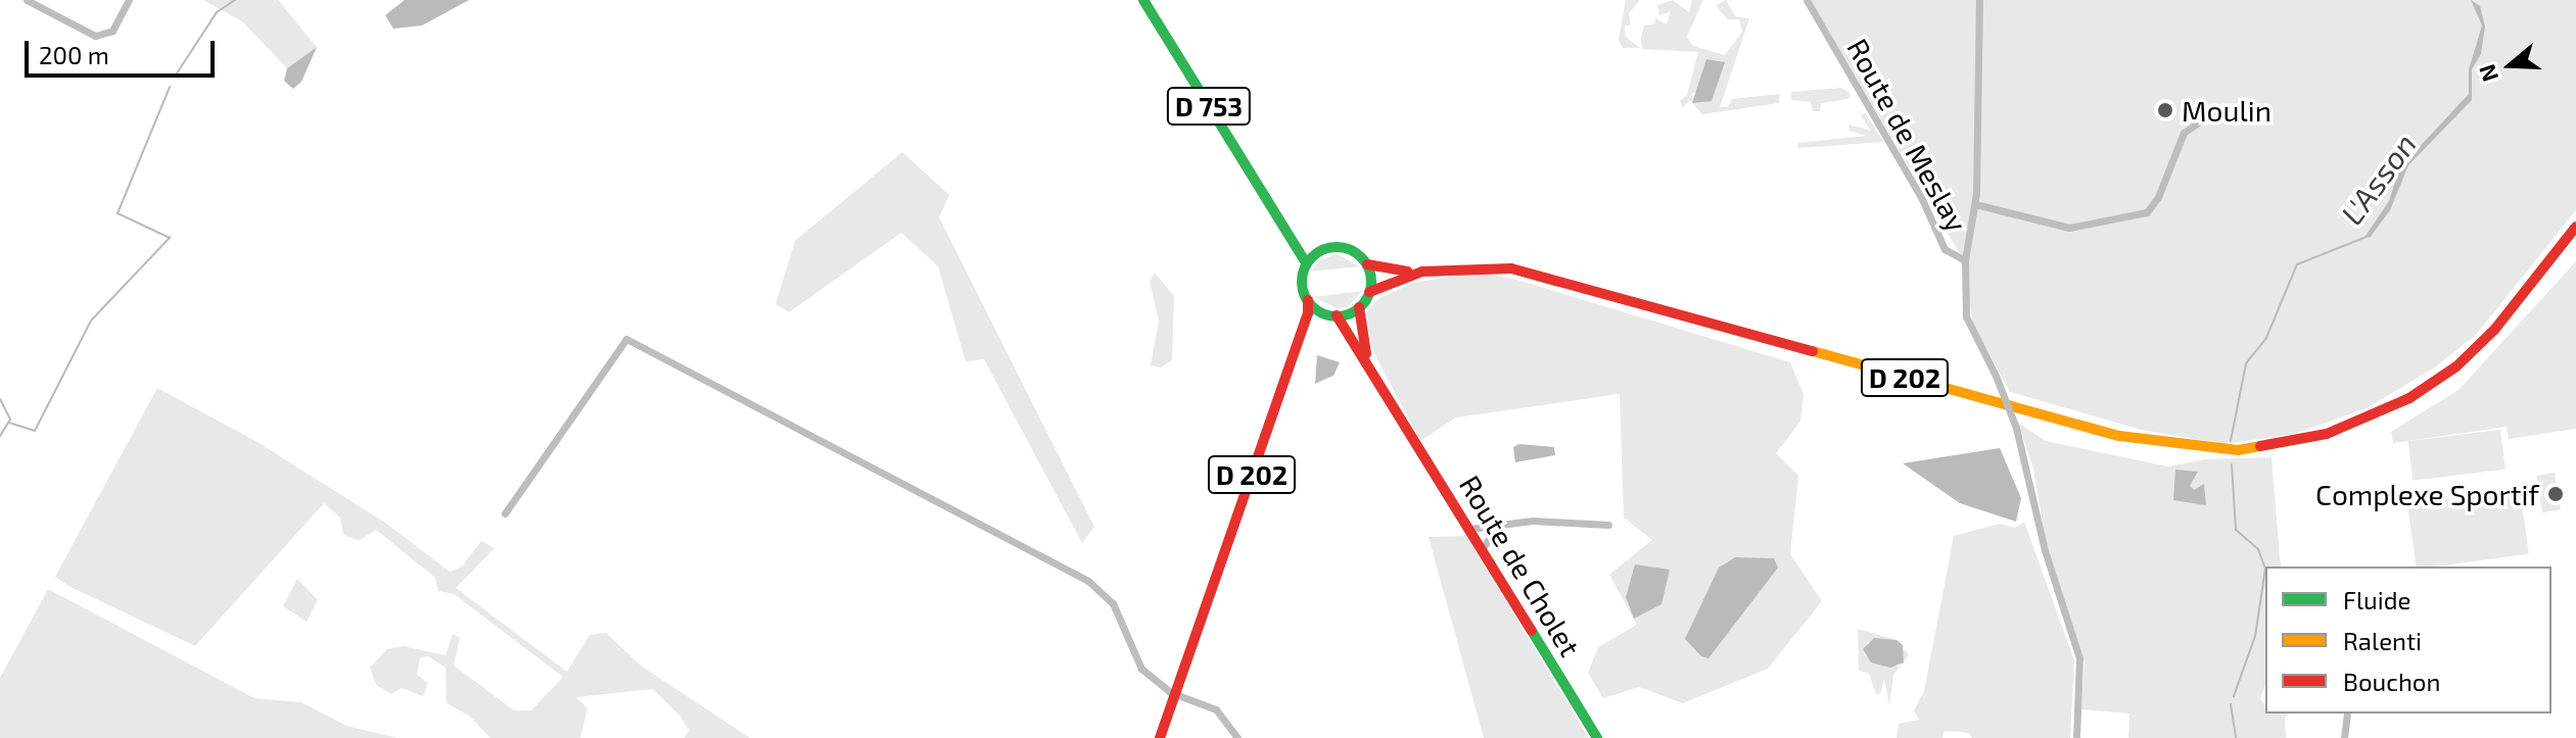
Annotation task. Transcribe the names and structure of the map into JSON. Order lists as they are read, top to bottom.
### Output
{
  "streets": {
    "main road": ["D 753", "D 202", "Route de Cholet"],
    "street": ["Route de Meslay"]
  },
  "crossings": [
    ["D 753", "D 202"]
  ],
  "water": ["L'Asson"],
  "places": ["Moulin", "Complexe Sportif"],
  "legend": ["Fluide", "Ralenti", "Bouchon"],
  "scale_bar": "200 m",
  "north": "left"
}
